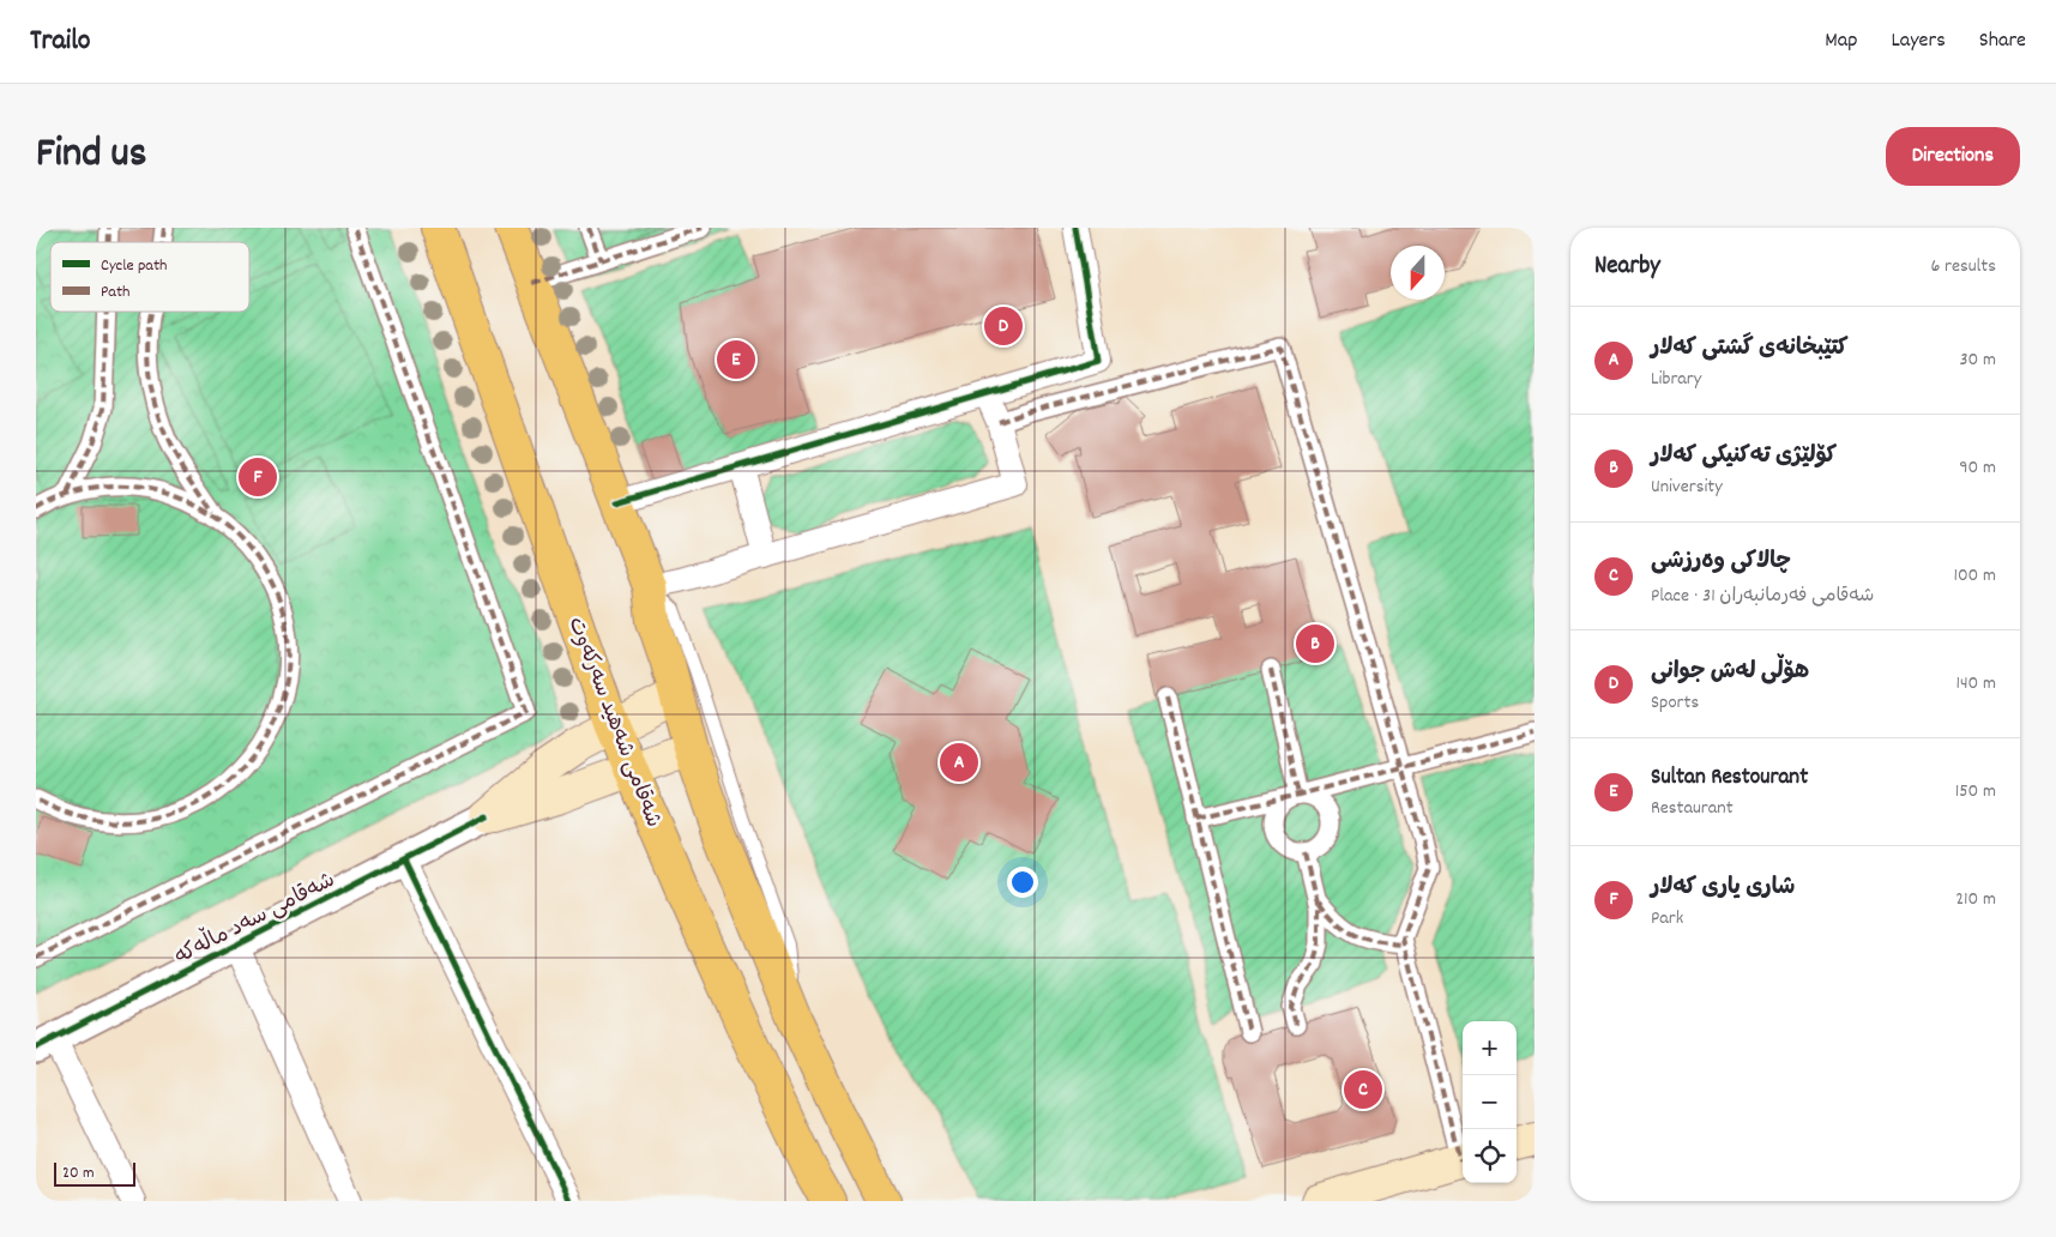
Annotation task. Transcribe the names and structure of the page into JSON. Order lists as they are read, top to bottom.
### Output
{
  "streets": {
    "main road": ["شەقامی شەهید سەرکەوت"],
    "street": ["شەقامی سەد ماڵەکە"]
  },
  "legend": ["Cycle path", "Path"],
  "scale_bar": "20 m",
  "north": "bottom",
  "page": {
    "header": "Trailo",
    "nav": ["Map", "Layers", "Share"],
    "title": "Find us",
    "buttons": "Directions",
    "heading": ["Nearby", "6 results"],
    "pins": [
      "D",
      "E",
      "F",
      "B",
      "A",
      "C"
    ],
    "list": [
      {
        "mark": "A",
        "name": "کتێبخانەی گشتی کەلار",
        "note": "Library",
        "value": "30 m"
      },
      {
        "mark": "B",
        "name": "کۆلێژی تەکنیکی کەلار",
        "note": "University",
        "value": "90 m"
      },
      {
        "mark": "C",
        "name": "چالاکی وەرزشی",
        "note": "Place · شەقامی فەرمانبەران 31",
        "value": "100 m"
      },
      {
        "mark": "D",
        "name": "هۆڵی لەش جوانی",
        "note": "Sports",
        "value": "140 m"
      },
      {
        "mark": "E",
        "name": "Sultan Restourant",
        "note": "Restaurant",
        "value": "150 m"
      },
      {
        "mark": "F",
        "name": "شاری یاری کەلار",
        "note": "Park",
        "value": "210 m"
      }
    ],
    "map_buttons": ["+", "−"],
    "scale": "20 m"
  }
}
